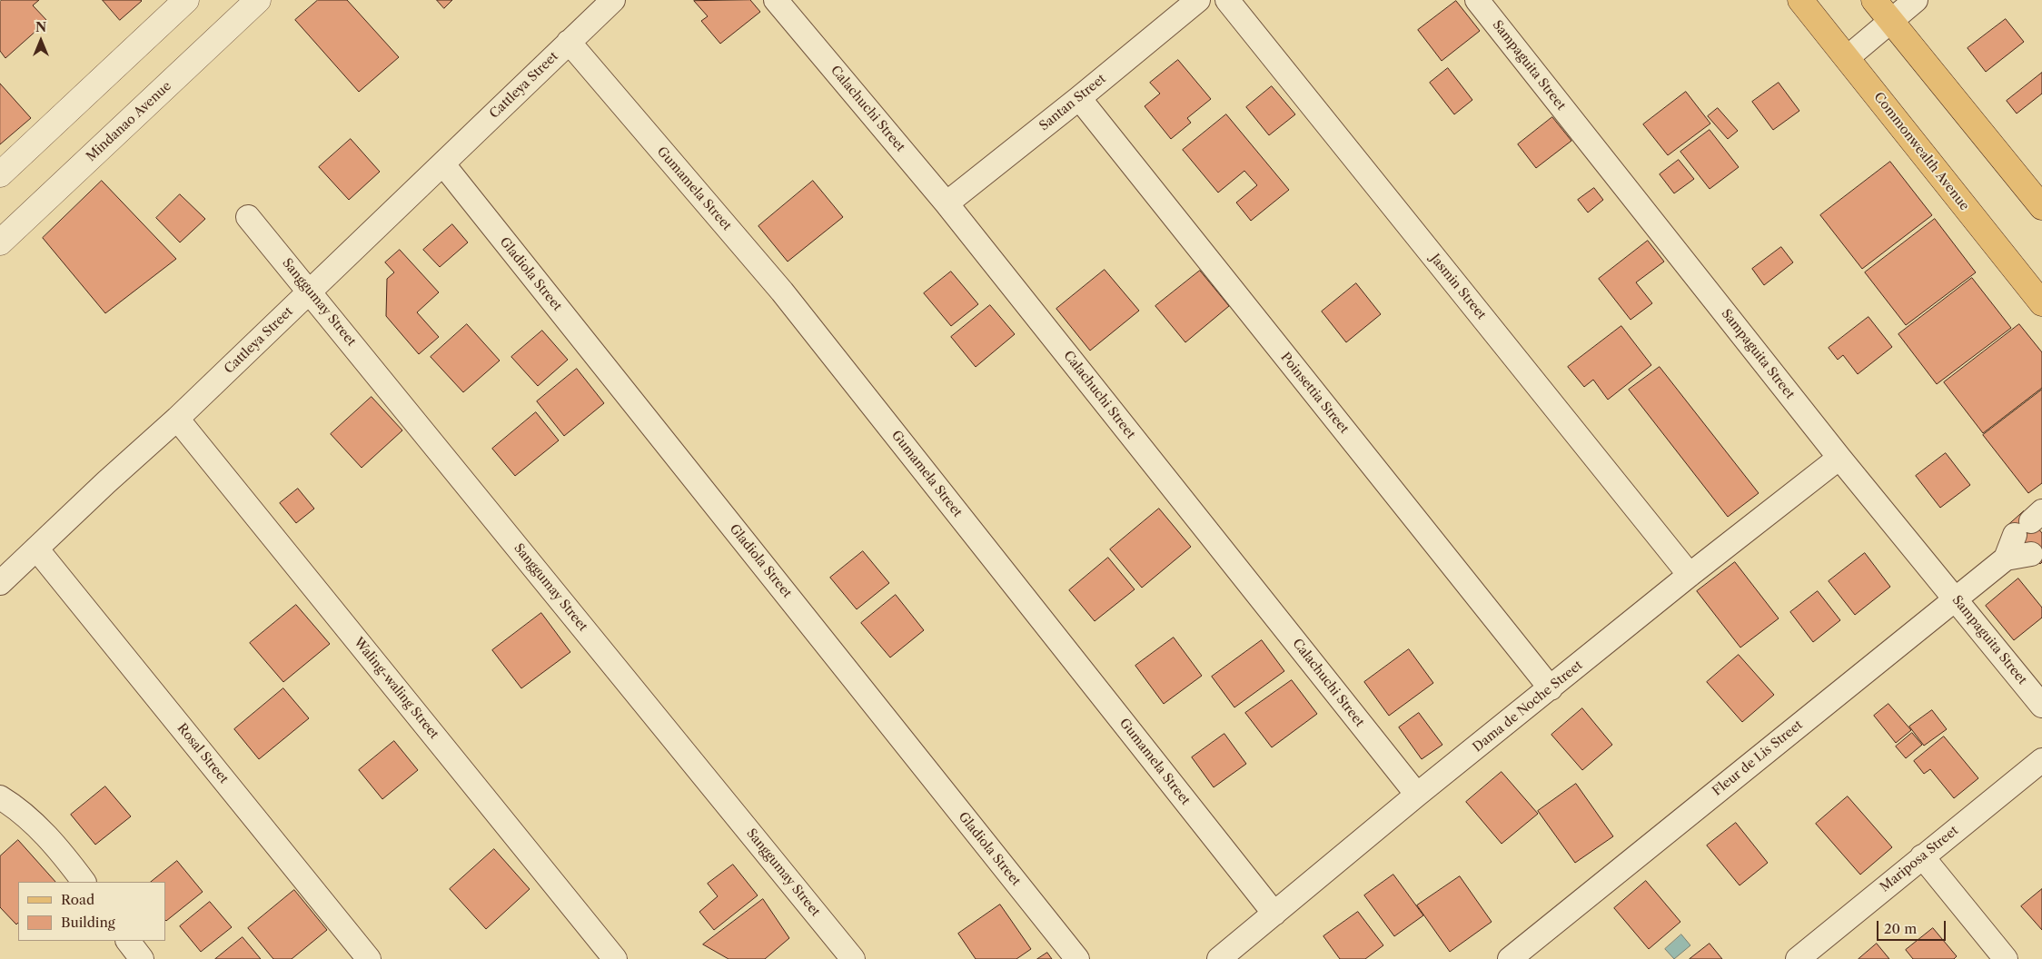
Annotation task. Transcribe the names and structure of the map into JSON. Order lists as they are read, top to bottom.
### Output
{
  "streets": {
    "main road": ["Commonwealth Avenue"],
    "street": [
      "Sampaguita Street",
      "Cattleya Street",
      "Santan Street",
      "Calachuchi Street",
      "Mindanao Avenue",
      "Gumamela Street",
      "Gladiola Street",
      "Jasmin Street",
      "Sanggumay Street",
      "Poinsettia Street",
      "Waling-waling Street",
      "Dama de Noche Street",
      "Rosal Street",
      "Fleur de Lis Street",
      "Mariposa Street"
    ]
  },
  "crossings": [
    ["Sampaguita Street", "Dama de Noche Street"],
    ["Sampaguita Street", "Fleur de Lis Street"],
    ["Cattleya Street", "Gumamela Street"],
    ["Cattleya Street", "Gladiola Street"],
    ["Cattleya Street", "Sanggumay Street"],
    ["Cattleya Street", "Waling-waling Street"],
    ["Cattleya Street", "Rosal Street"],
    ["Santan Street", "Calachuchi Street"],
    ["Santan Street", "Poinsettia Street"],
    ["Calachuchi Street", "Dama de Noche Street"],
    ["Gumamela Street", "Dama de Noche Street"],
    ["Jasmin Street", "Dama de Noche Street"],
    ["Poinsettia Street", "Dama de Noche Street"]
  ],
  "legend": ["Road", "Building"],
  "scale_bar": "20 m",
  "north": "top"
}
